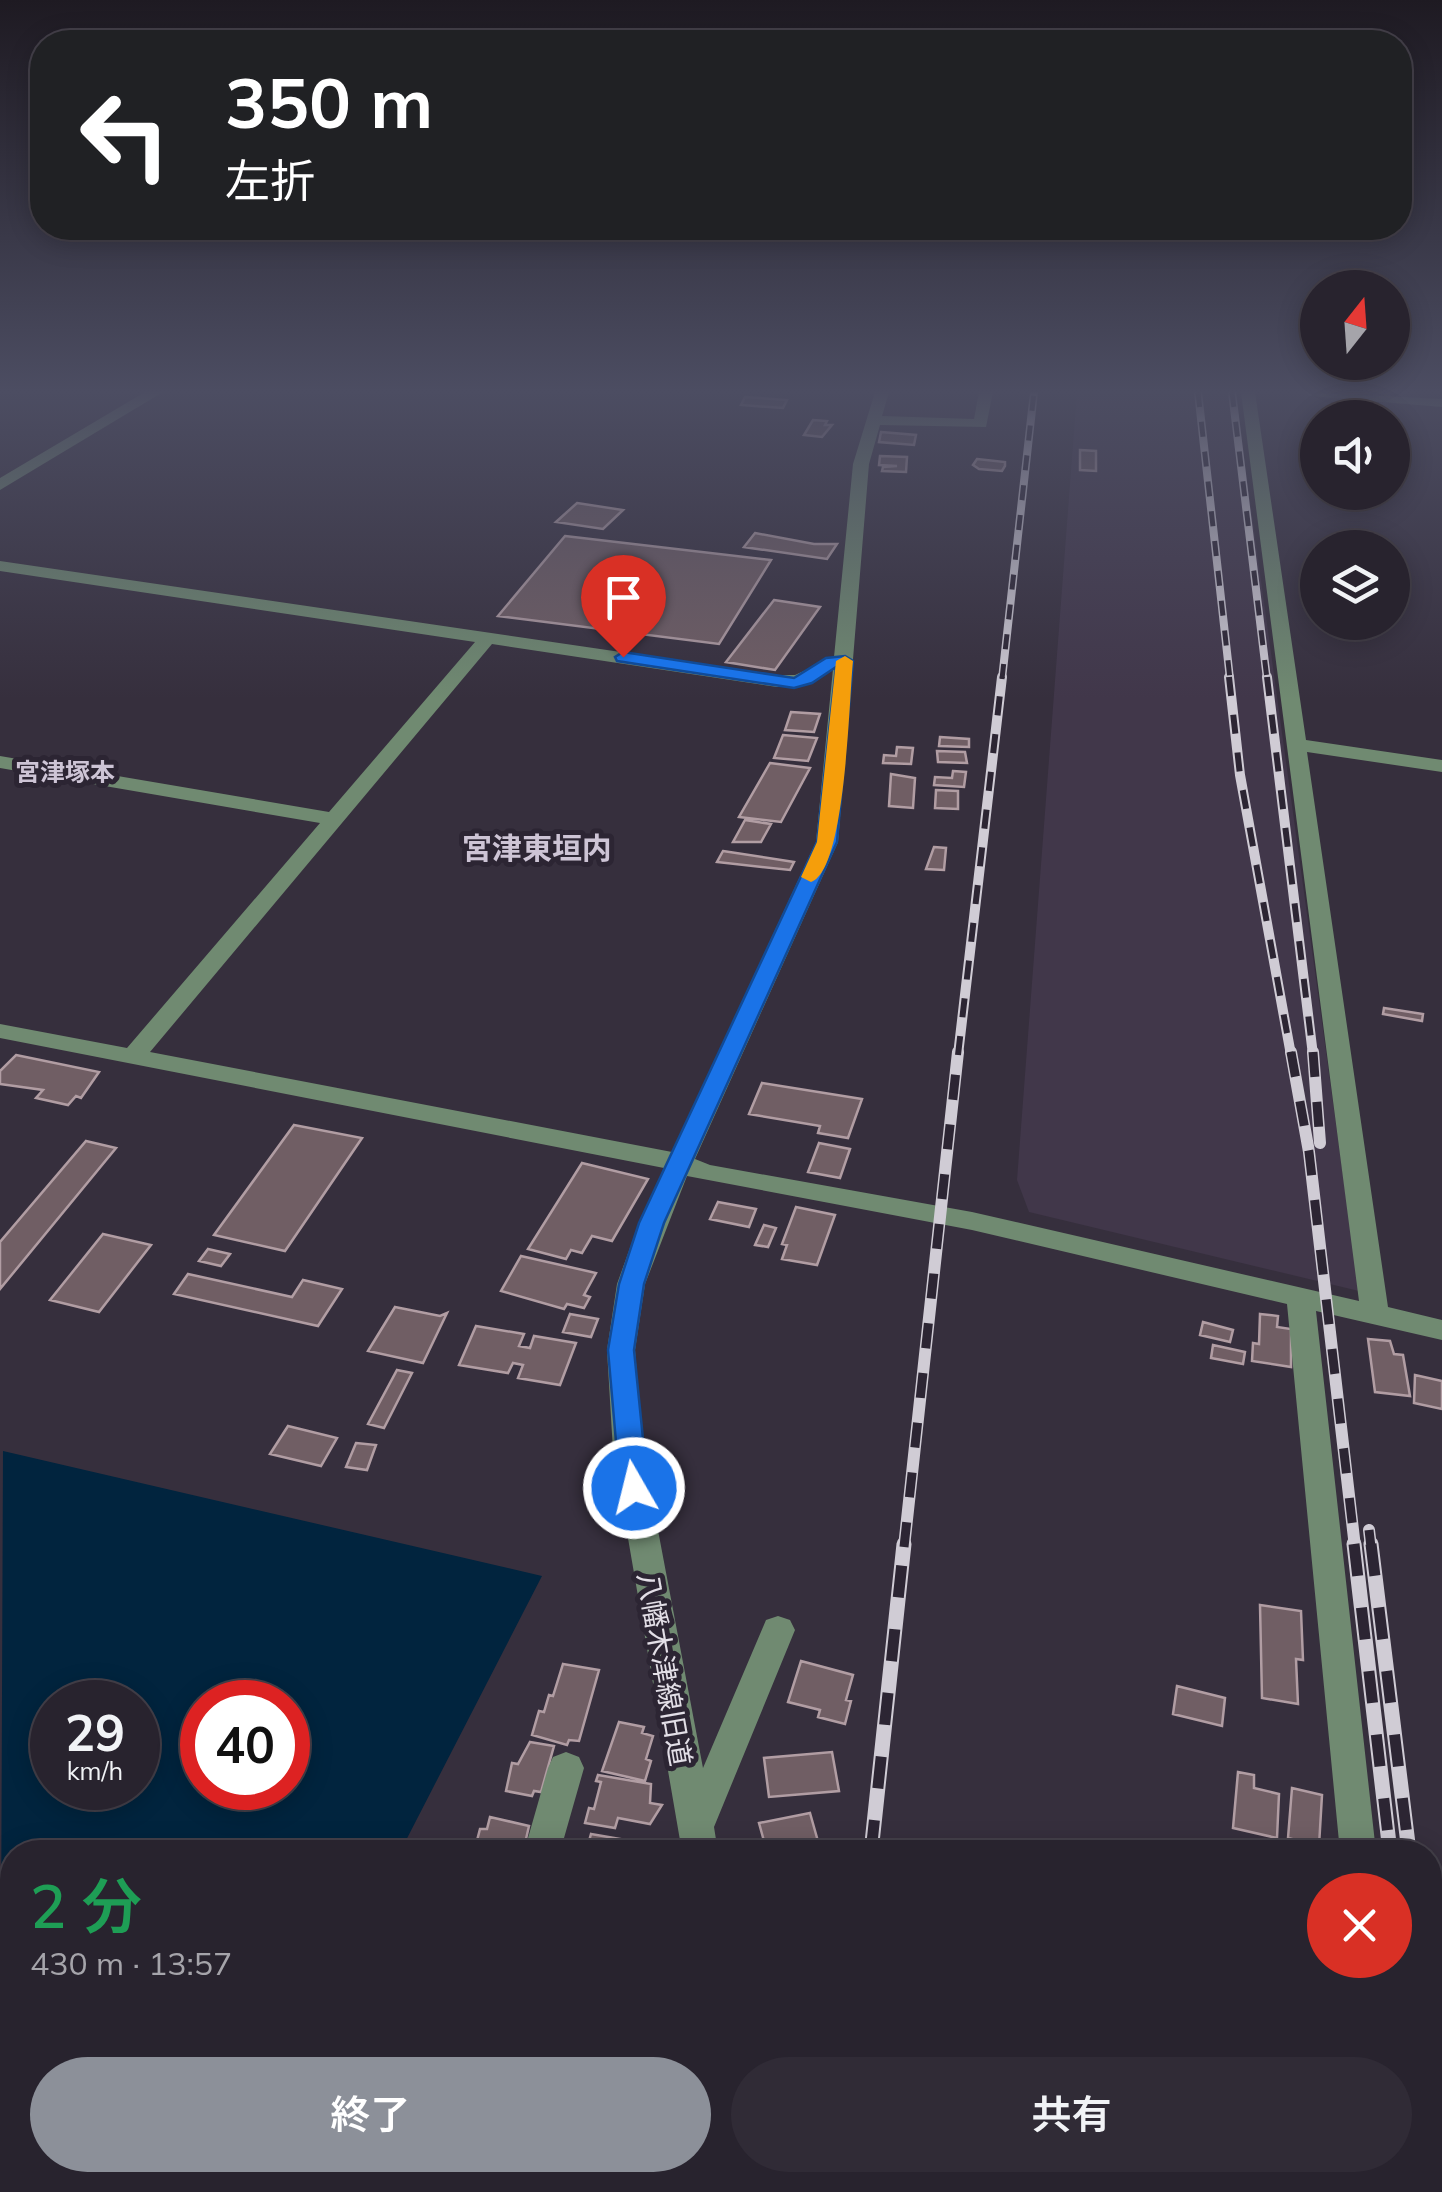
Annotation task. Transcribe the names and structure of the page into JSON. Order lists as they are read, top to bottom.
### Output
{
  "streets": {
    "street": ["八幡木津線旧道"]
  },
  "districts": ["宮津塚本", "宮津東垣内"],
  "north": "top",
  "page": {
    "turn": ["350 m", "左折"],
    "speed": "29 km/h",
    "limit": "40",
    "heading": ["2 分", "430 m · 13:57"],
    "buttons": ["終了", "共有"]
  }
}
